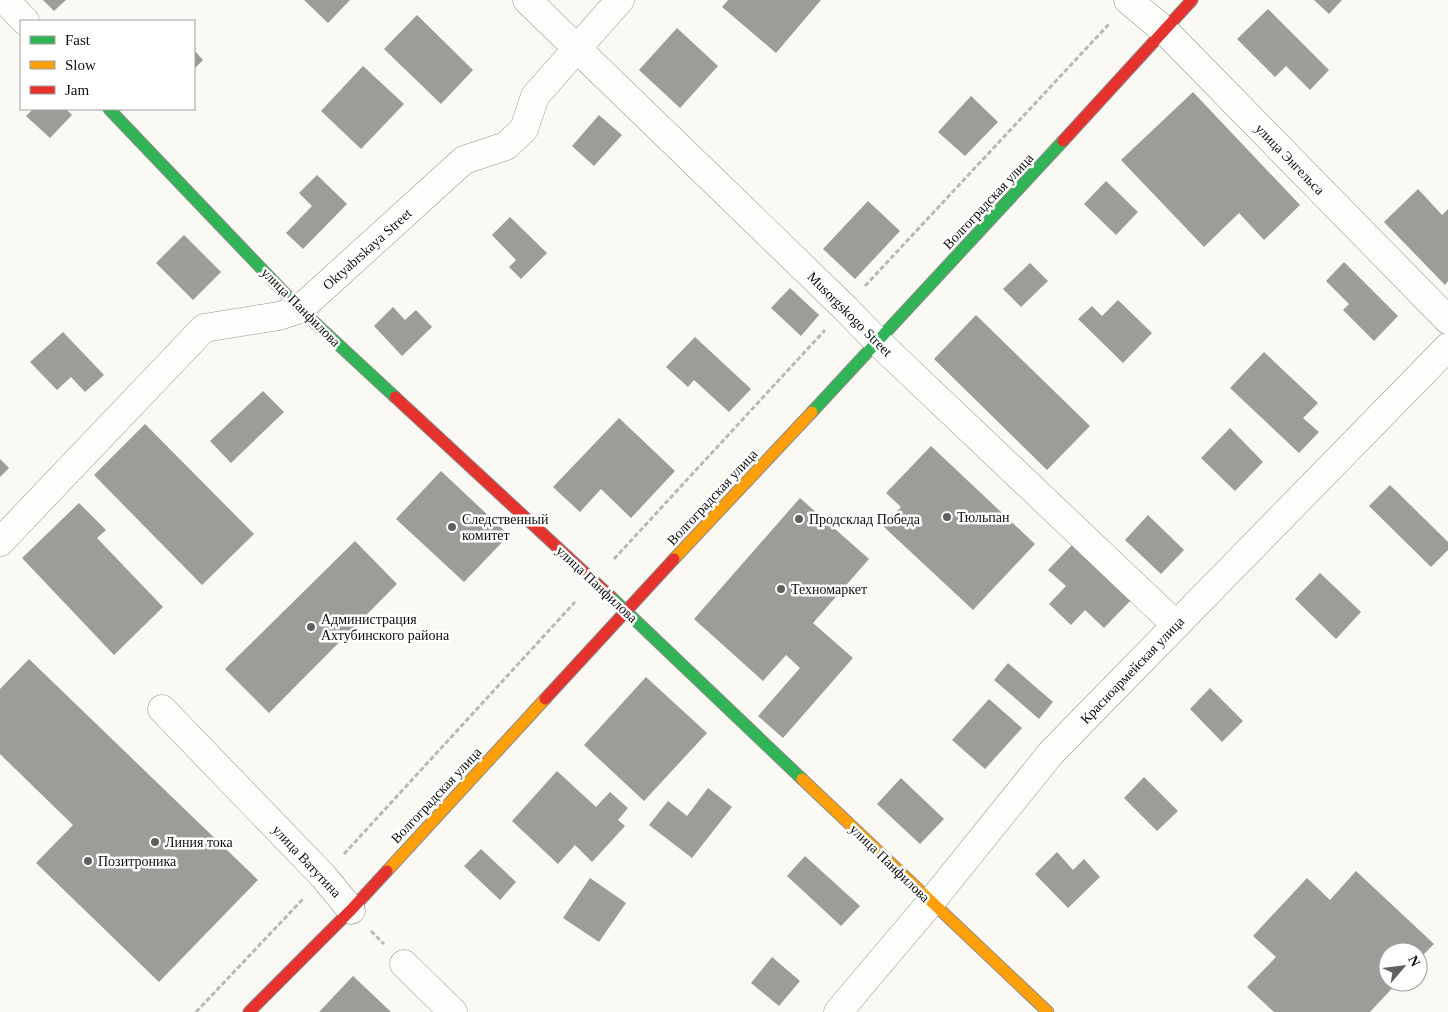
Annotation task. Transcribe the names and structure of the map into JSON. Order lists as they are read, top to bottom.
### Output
{
  "streets": {
    "street": [
      "улица Энгельса",
      "Волгоградская улица",
      "Oktyabrskaya Street",
      "улица Панфилова",
      "Musorgskogo Street",
      "Красноармейская улица",
      "улица Ватутина"
    ]
  },
  "crossings": [
    ["улица Энгельса", "Волгоградская улица"],
    ["Волгоградская улица", "улица Панфилова"],
    ["Волгоградская улица", "Musorgskogo Street"],
    ["Волгоградская улица", "улица Ватутина"],
    ["Oktyabrskaya Street", "улица Панфилова"],
    ["Oktyabrskaya Street", "Musorgskogo Street"],
    ["улица Панфилова", "Красноармейская улица"],
    ["Musorgskogo Street", "Красноармейская улица"]
  ],
  "places": [
    "Тюльпан",
    "Продсклад Победа",
    "Следственный комитет",
    "Техномаркет",
    "Администрация Ахтубинского района",
    "Линия тока",
    "Позитроника"
  ],
  "legend": ["Fast", "Slow", "Jam"],
  "north": "top right"
}
